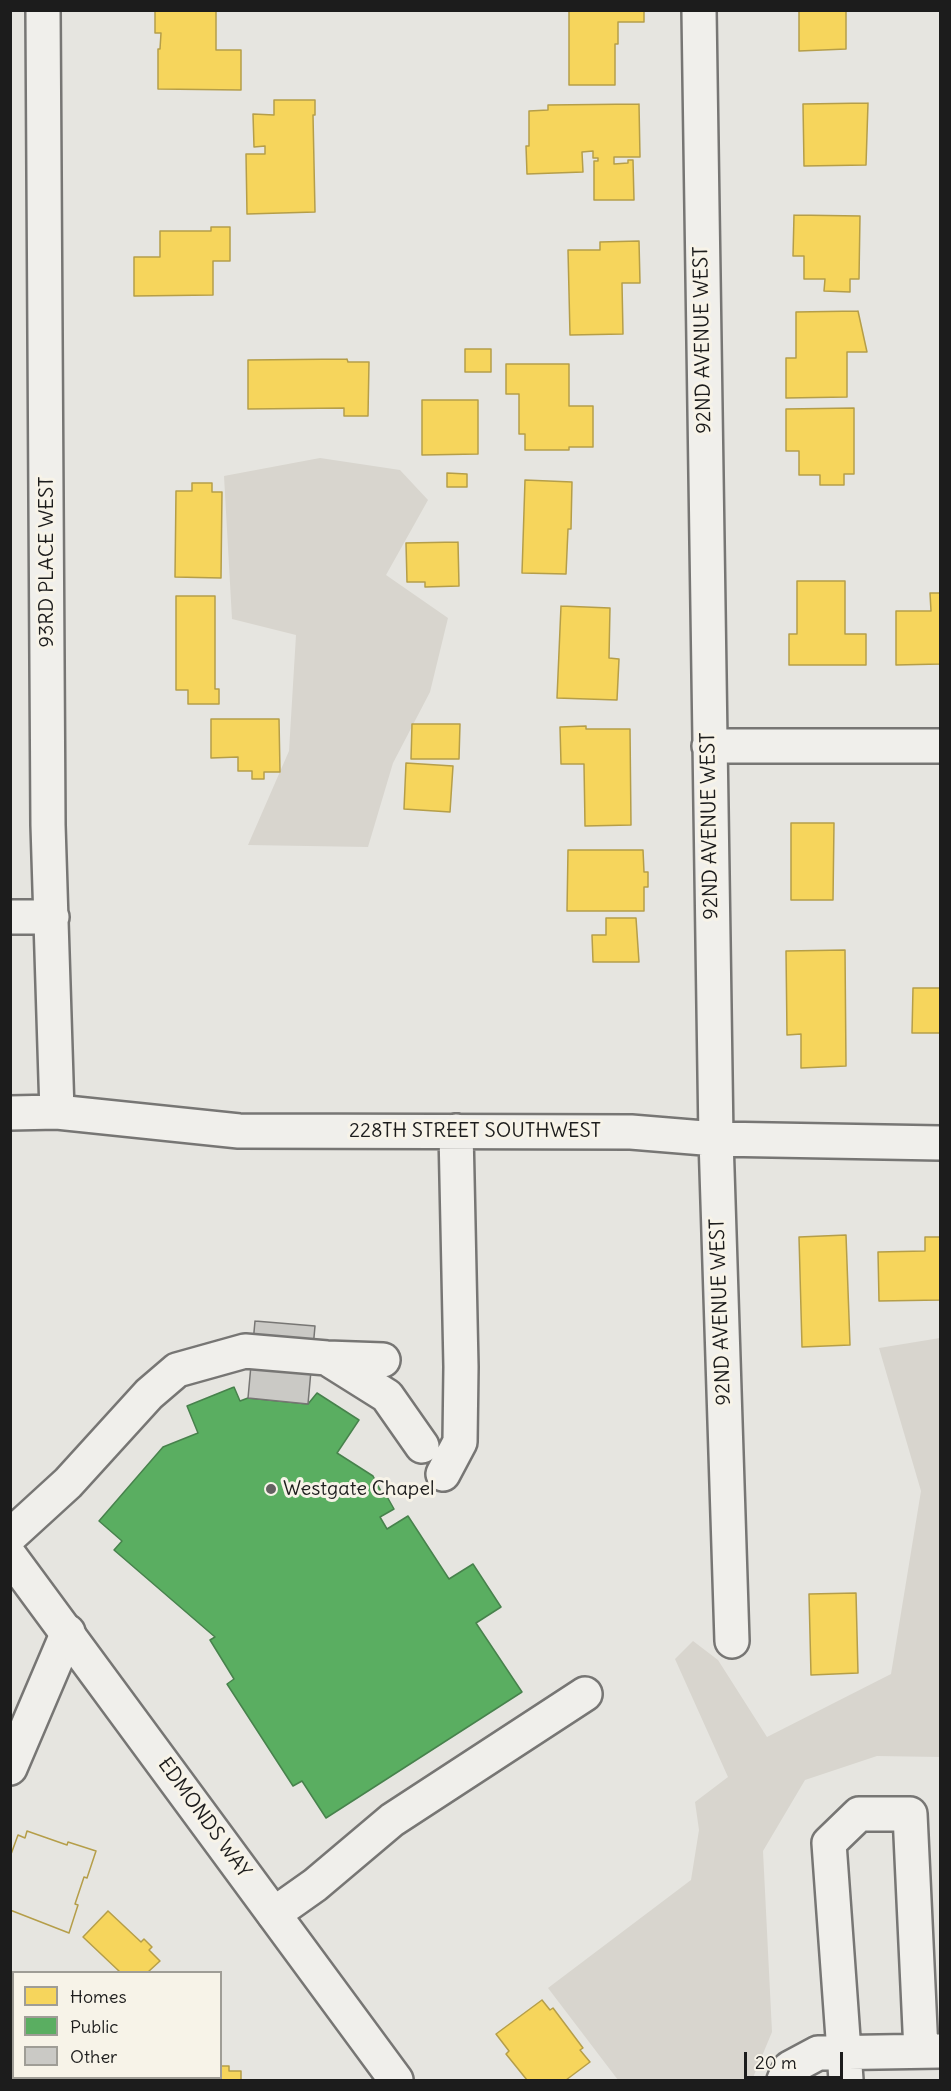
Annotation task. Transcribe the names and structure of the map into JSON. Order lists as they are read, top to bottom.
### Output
{
  "streets": {
    "street": [
      "92ND AVENUE WEST",
      "93RD PLACE WEST",
      "228TH STREET SOUTHWEST",
      "EDMONDS WAY"
    ]
  },
  "crossings": [
    ["92ND AVENUE WEST", "228TH STREET SOUTHWEST"],
    ["93RD PLACE WEST", "228TH STREET SOUTHWEST"]
  ],
  "places": ["Westgate Chapel"],
  "legend": ["Homes", "Public", "Other"],
  "scale_bar": "20 m"
}
